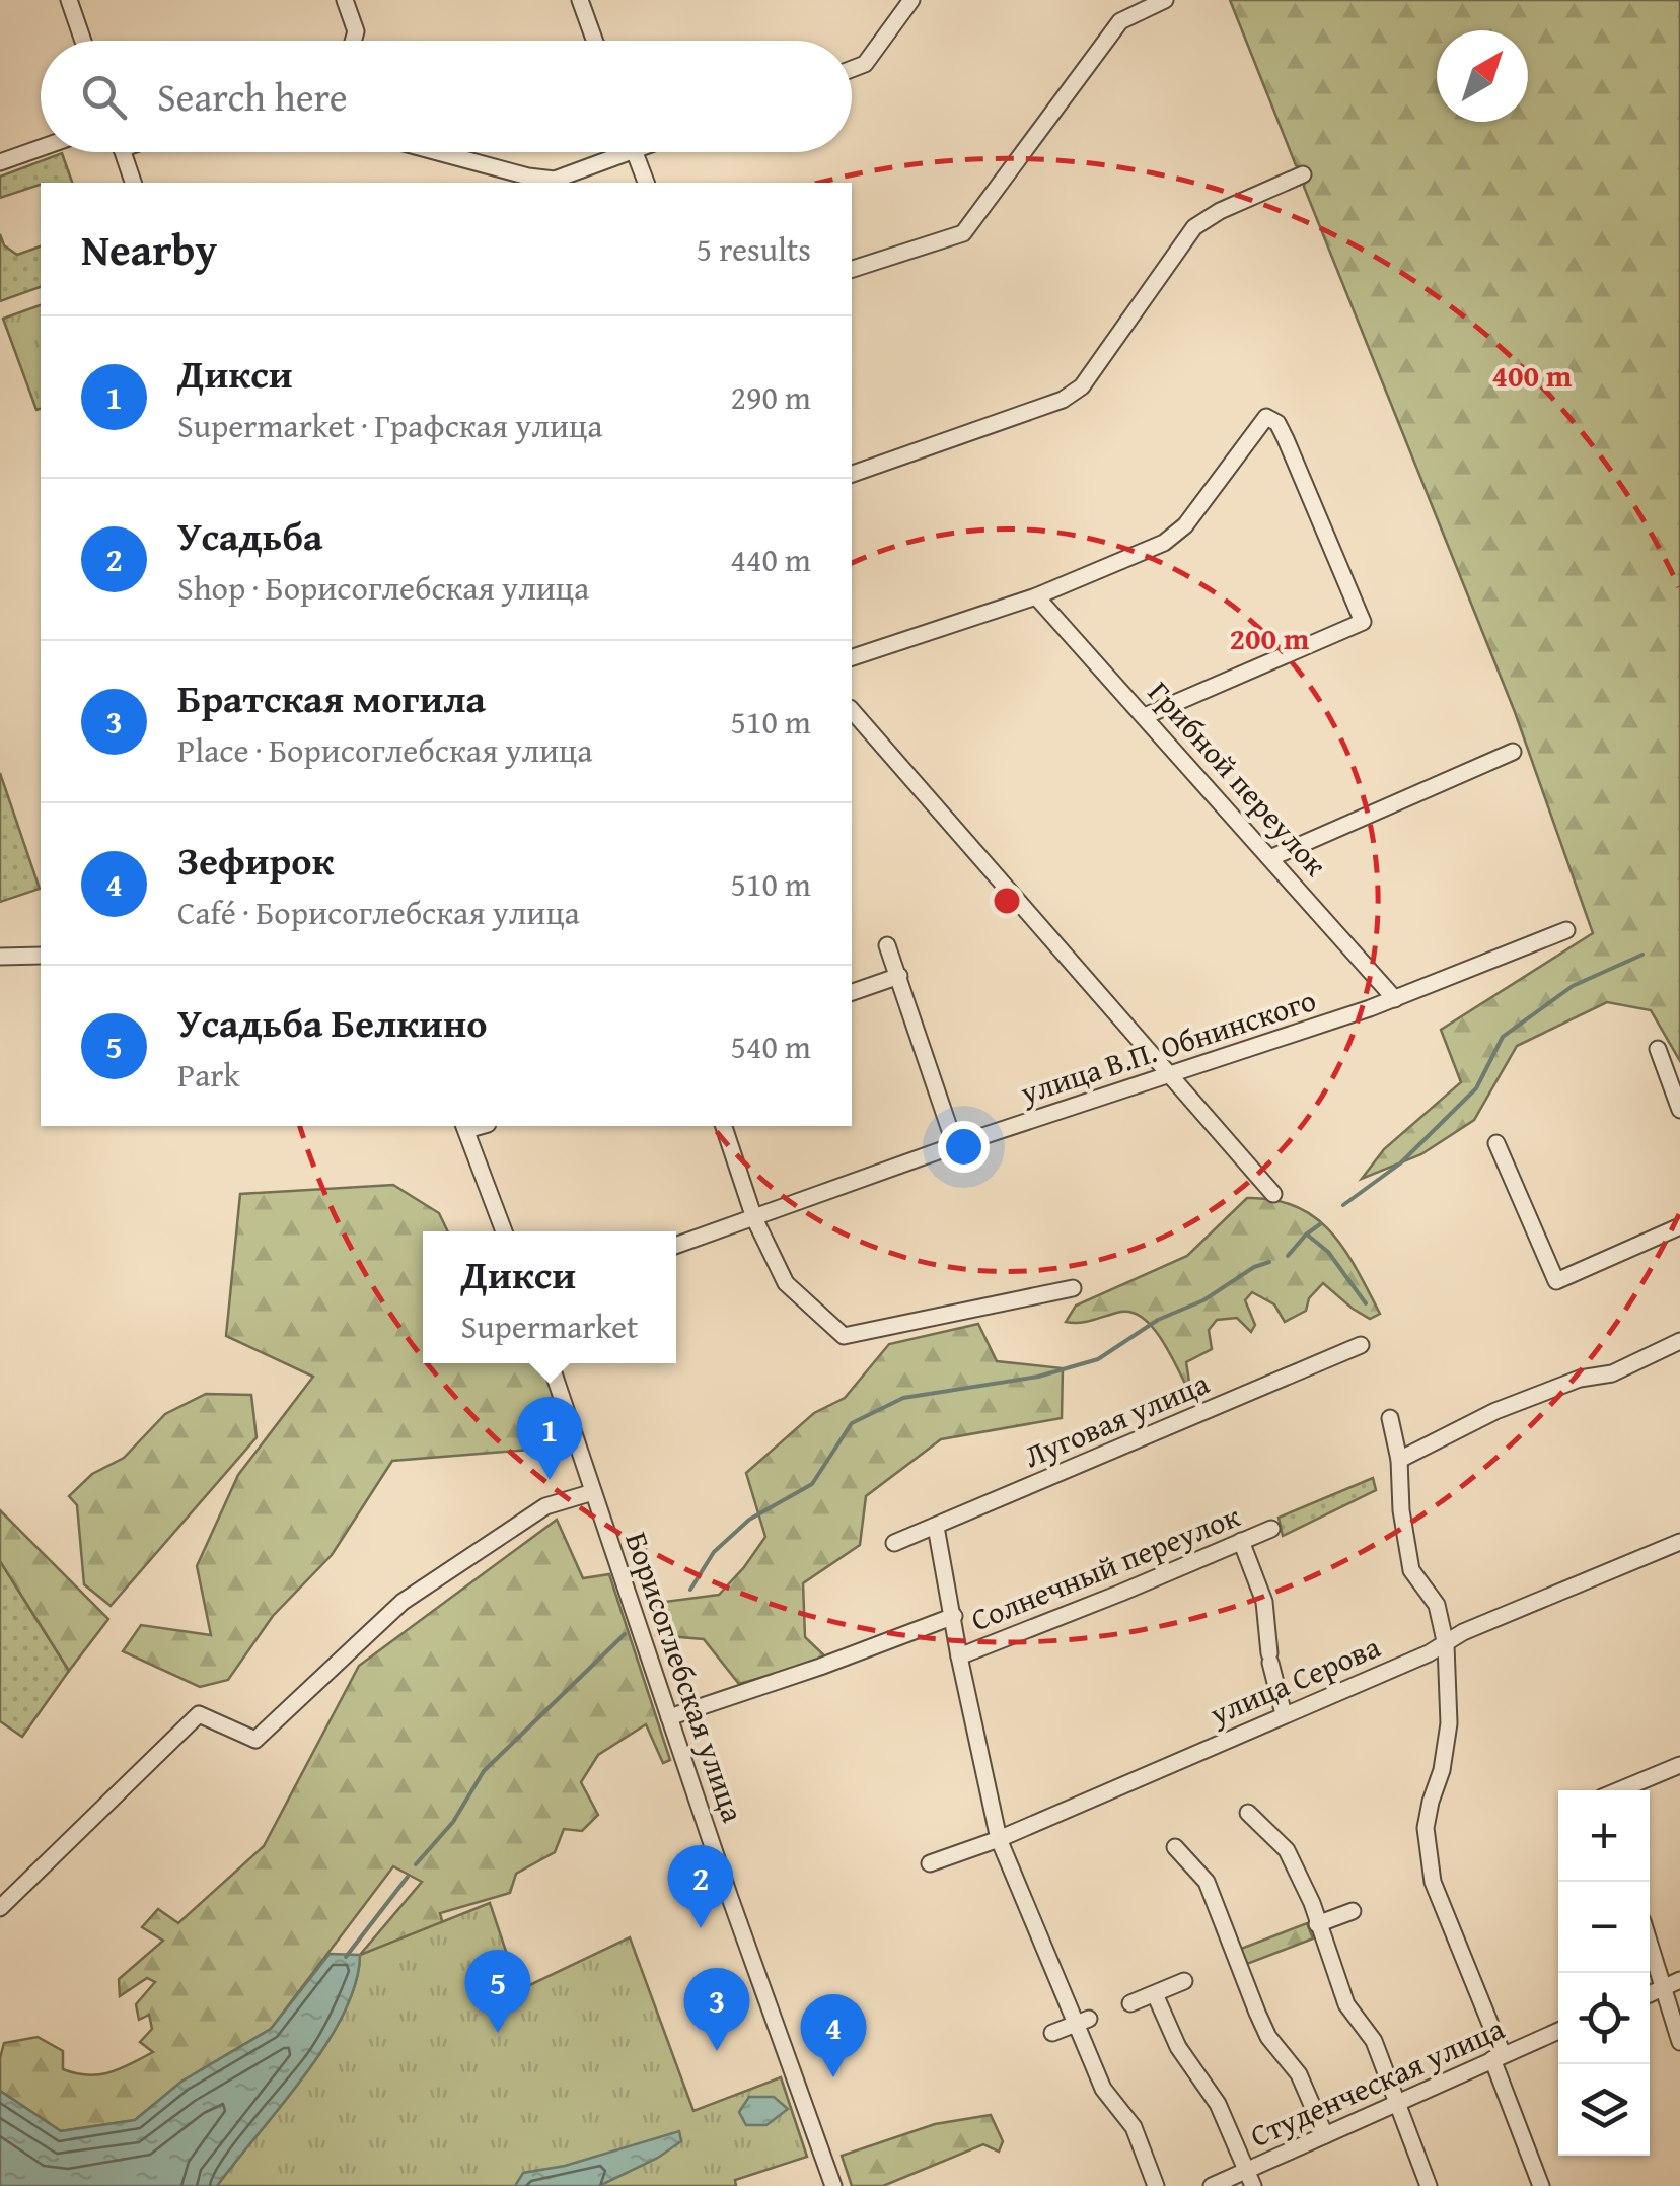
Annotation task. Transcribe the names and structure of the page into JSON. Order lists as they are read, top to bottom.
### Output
{
  "streets": {
    "street": [
      "Грибной переулок",
      "улица В.П. Обнинского",
      "Луговая улица",
      "Солнечный переулок",
      "Борисоглебская улица",
      "улица Серова",
      "Студенческая улица"
    ]
  },
  "crossings": [
    ["Грибной переулок", "улица В.П. Обнинского"]
  ],
  "north": "top right",
  "page": {
    "search": "Search here",
    "heading": ["Nearby", "5 results"],
    "list": [
      {
        "mark": "1",
        "name": "Дикси",
        "note": "Supermarket · Графская улица",
        "value": "290 m"
      },
      {
        "mark": "2",
        "name": "Усадьба",
        "note": "Shop · Борисоглебская улица",
        "value": "440 m"
      },
      {
        "mark": "3",
        "name": "Братская могила",
        "note": "Place · Борисоглебская улица",
        "value": "510 m"
      },
      {
        "mark": "4",
        "name": "Зефирок",
        "note": "Café · Борисоглебская улица",
        "value": "510 m"
      },
      {
        "mark": "5",
        "name": "Усадьба Белкино",
        "note": "Park",
        "value": "540 m"
      }
    ],
    "popup": ["Дикси", "Supermarket"],
    "pins": [
      "1",
      "2",
      "5",
      "3",
      "4"
    ],
    "map_buttons": ["+", "−"]
  },
  "rings": ["400 m", "200 m"]
}
